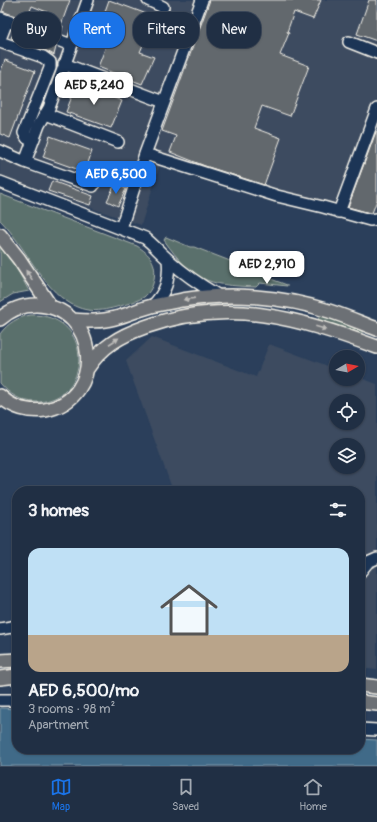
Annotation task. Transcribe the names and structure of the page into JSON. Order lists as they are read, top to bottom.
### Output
{
  "north": "right",
  "page": {
    "chip": [
      "Buy",
      "Rent",
      "Filters",
      "New"
    ],
    "price": ["AED 5,240", "AED 6,500", "AED 2,910"],
    "heading": "3 homes",
    "list": [
      {
        "name": "AED 6,500/mo",
        "note": "3 rooms · 98 m² · Apartment"
      }
    ],
    "tabs": ["Map", "Saved", "Home"]
  }
}
